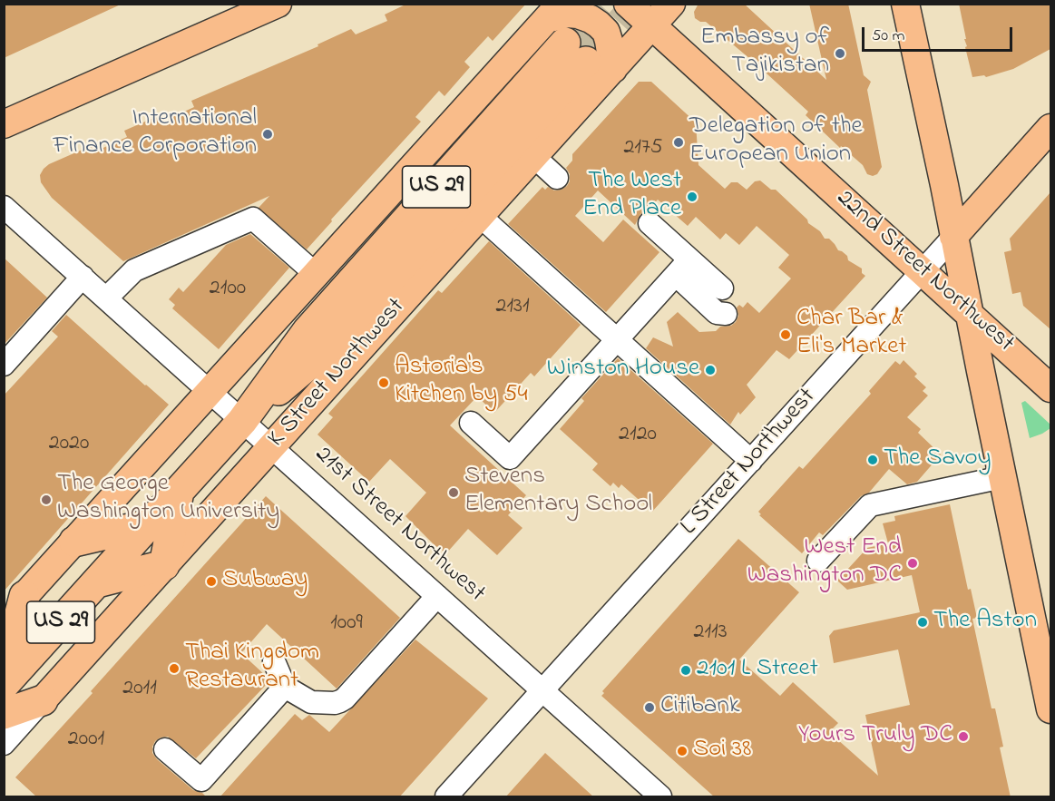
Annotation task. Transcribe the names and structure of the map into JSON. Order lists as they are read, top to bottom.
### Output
{
  "streets": {
    "highway": ["US 29", "K Street Northwest"],
    "main road": ["22nd Street Northwest", "L Street Northwest"],
    "street": ["21st Street Northwest"]
  },
  "crossings": [
    ["22nd Street Northwest", "K Street Northwest"],
    ["22nd Street Northwest", "L Street Northwest"],
    ["K Street Northwest", "21st Street Northwest"],
    ["L Street Northwest", "21st Street Northwest"]
  ],
  "places": [
    "Embassy of Tajikistan",
    "International Finance Corporation",
    "Delegation of the European Union",
    "The West End Place",
    "Char Bar & Eli's Market",
    "Winston House",
    "Astoria's Kitchen by 54",
    "The Savoy",
    "Stevens Elementary School",
    "The George Washington University",
    "West End Washington DC",
    "Subway",
    "The Aston",
    "Thai Kingdom Restaurant",
    "2101 L Street",
    "Citibank",
    "Yours Truly DC",
    "Soi 38"
  ],
  "house_numbers": [
    "2175",
    "2100",
    "2131",
    "2120",
    "2020",
    "1009",
    "2113",
    "2011",
    "2001"
  ],
  "scale_bar": "50 m"
}
